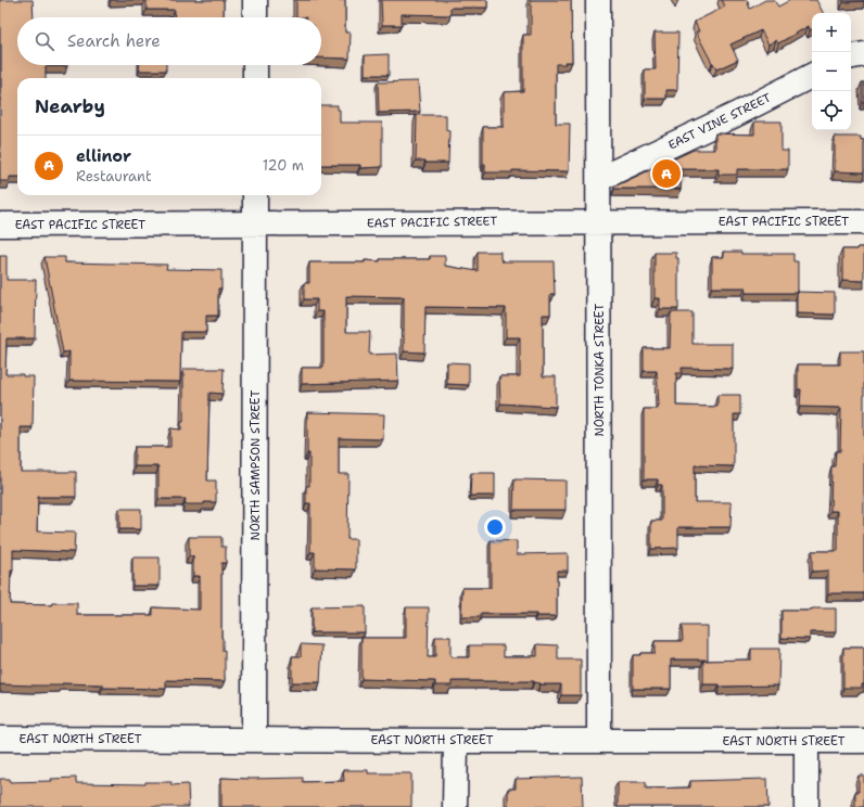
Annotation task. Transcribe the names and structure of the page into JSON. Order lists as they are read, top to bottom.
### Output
{
  "streets": {
    "street": [
      "EAST VINE STREET",
      "EAST PACIFIC STREET",
      "NORTH TONKA STREET",
      "NORTH SAMPSON STREET",
      "EAST NORTH STREET"
    ]
  },
  "crossings": [
    ["EAST VINE STREET", "NORTH TONKA STREET"],
    ["EAST PACIFIC STREET", "NORTH TONKA STREET"],
    ["EAST PACIFIC STREET", "NORTH SAMPSON STREET"],
    ["NORTH TONKA STREET", "EAST NORTH STREET"],
    ["NORTH SAMPSON STREET", "EAST NORTH STREET"]
  ],
  "page": {
    "map_buttons": ["+", "−"],
    "search": "Search here",
    "heading": "Nearby",
    "list": [
      {
        "mark": "A",
        "name": "ellinor",
        "note": "Restaurant",
        "value": "120 m"
      }
    ],
    "pins": "A"
  }
}
